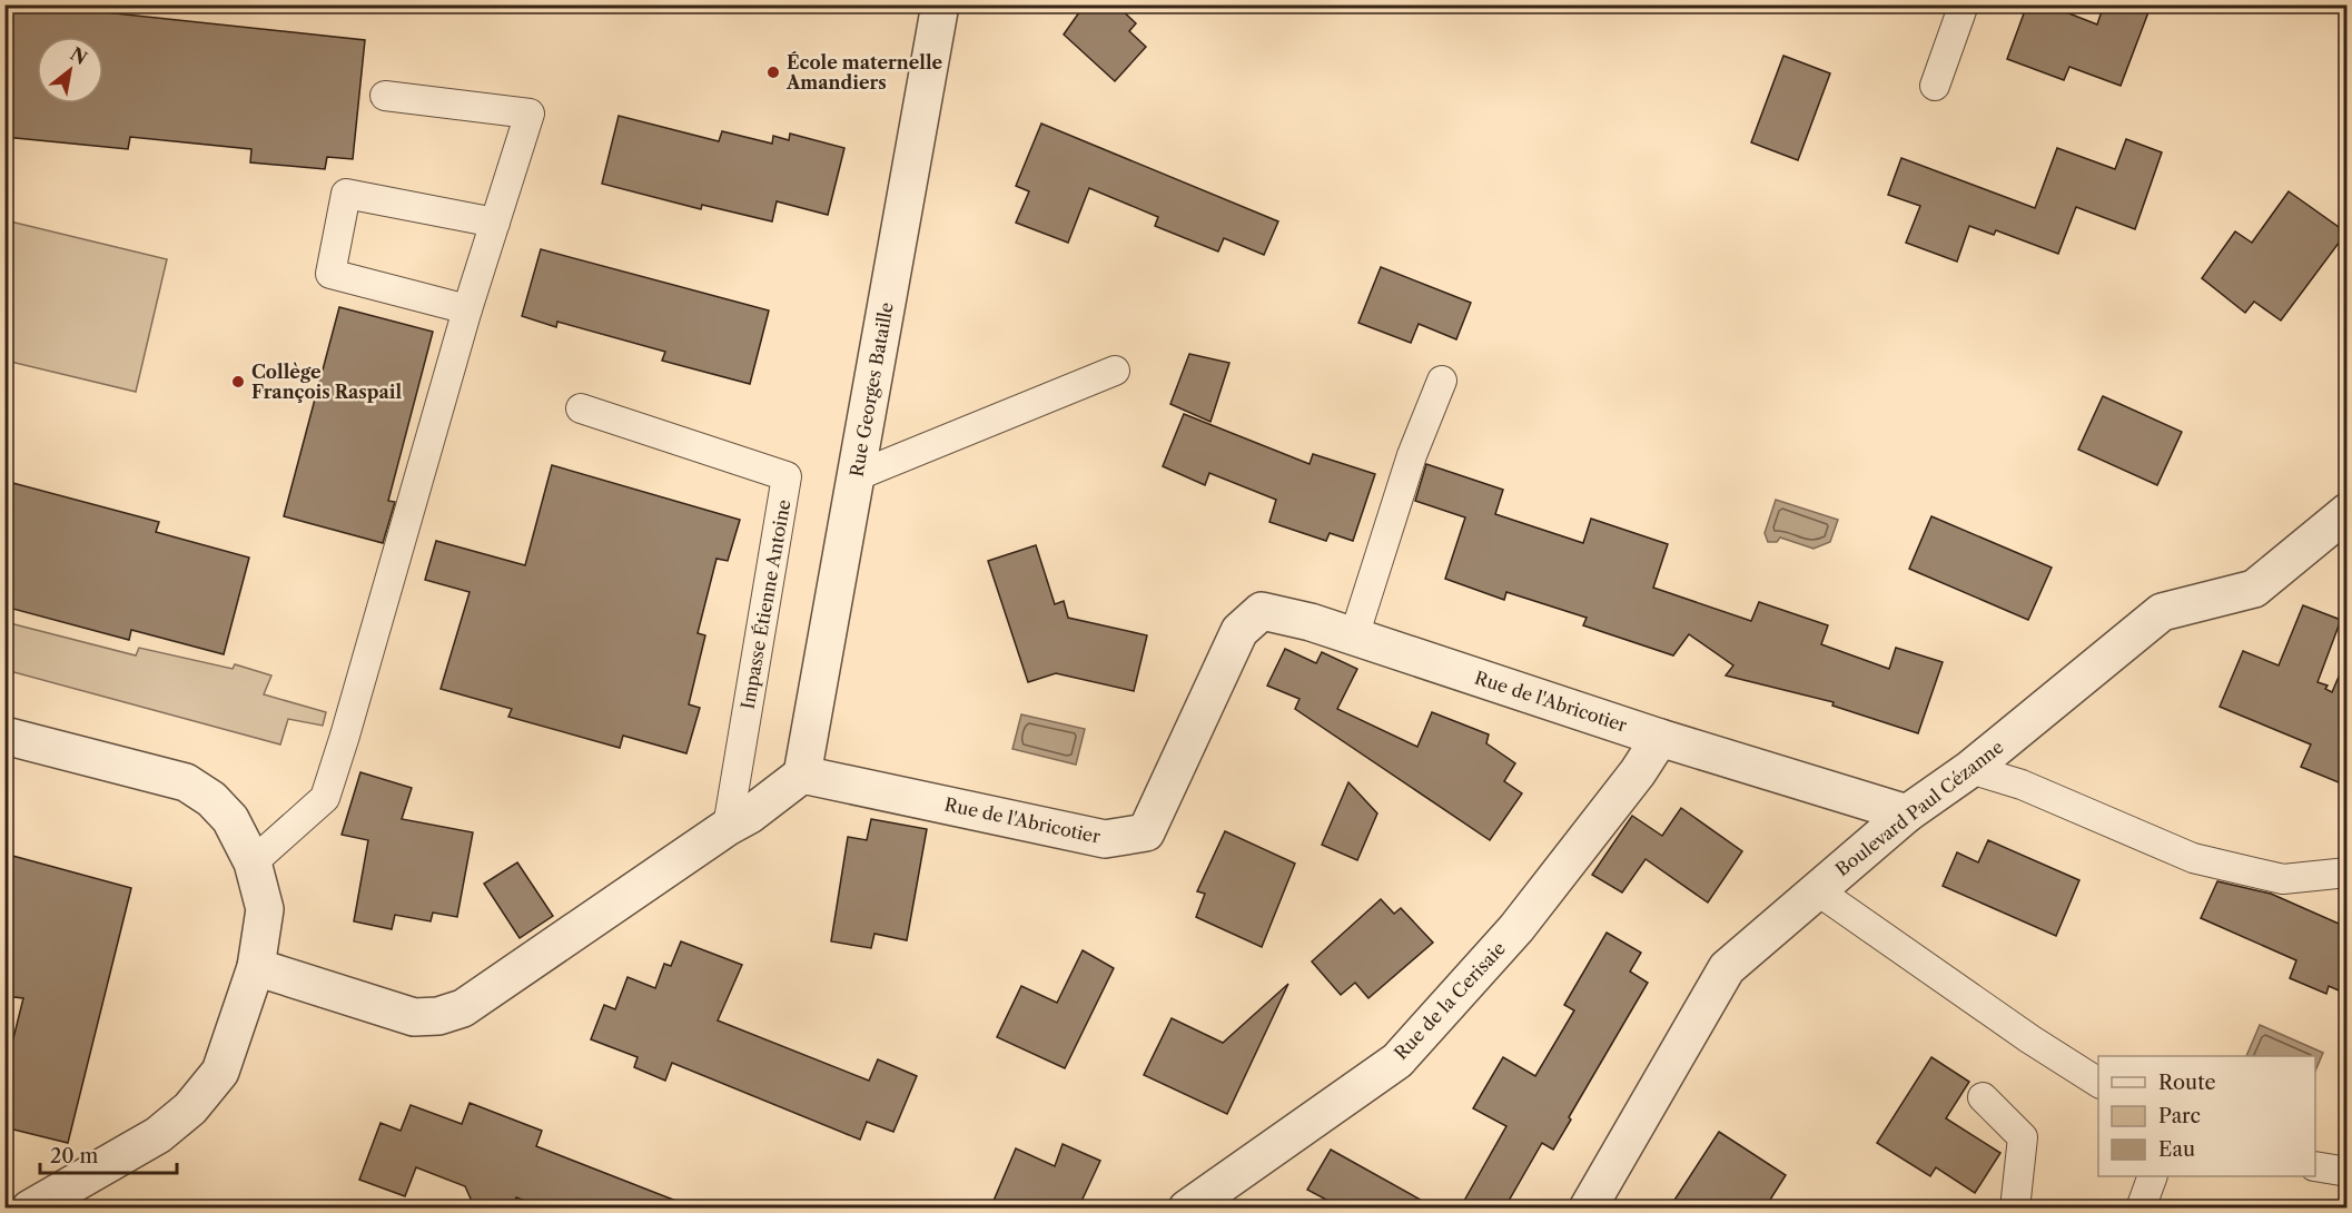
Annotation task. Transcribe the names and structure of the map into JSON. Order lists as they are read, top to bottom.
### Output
{
  "streets": {
    "street": [
      "Rue Georges Bataille",
      "Rue de l'Abricotier",
      "Boulevard Paul Cézanne",
      "Rue de la Cerisaie"
    ],
    "lane": ["Impasse Étienne Antoine"]
  },
  "crossings": [
    ["Rue Georges Bataille", "Rue de l'Abricotier"],
    ["Rue de l'Abricotier", "Boulevard Paul Cézanne"],
    ["Rue de l'Abricotier", "Rue de la Cerisaie"]
  ],
  "places": ["École maternelle Amandiers", "Collège François Raspail"],
  "legend": ["Route", "Parc", "Eau"],
  "scale_bar": "20 m",
  "north": "top right"
}
